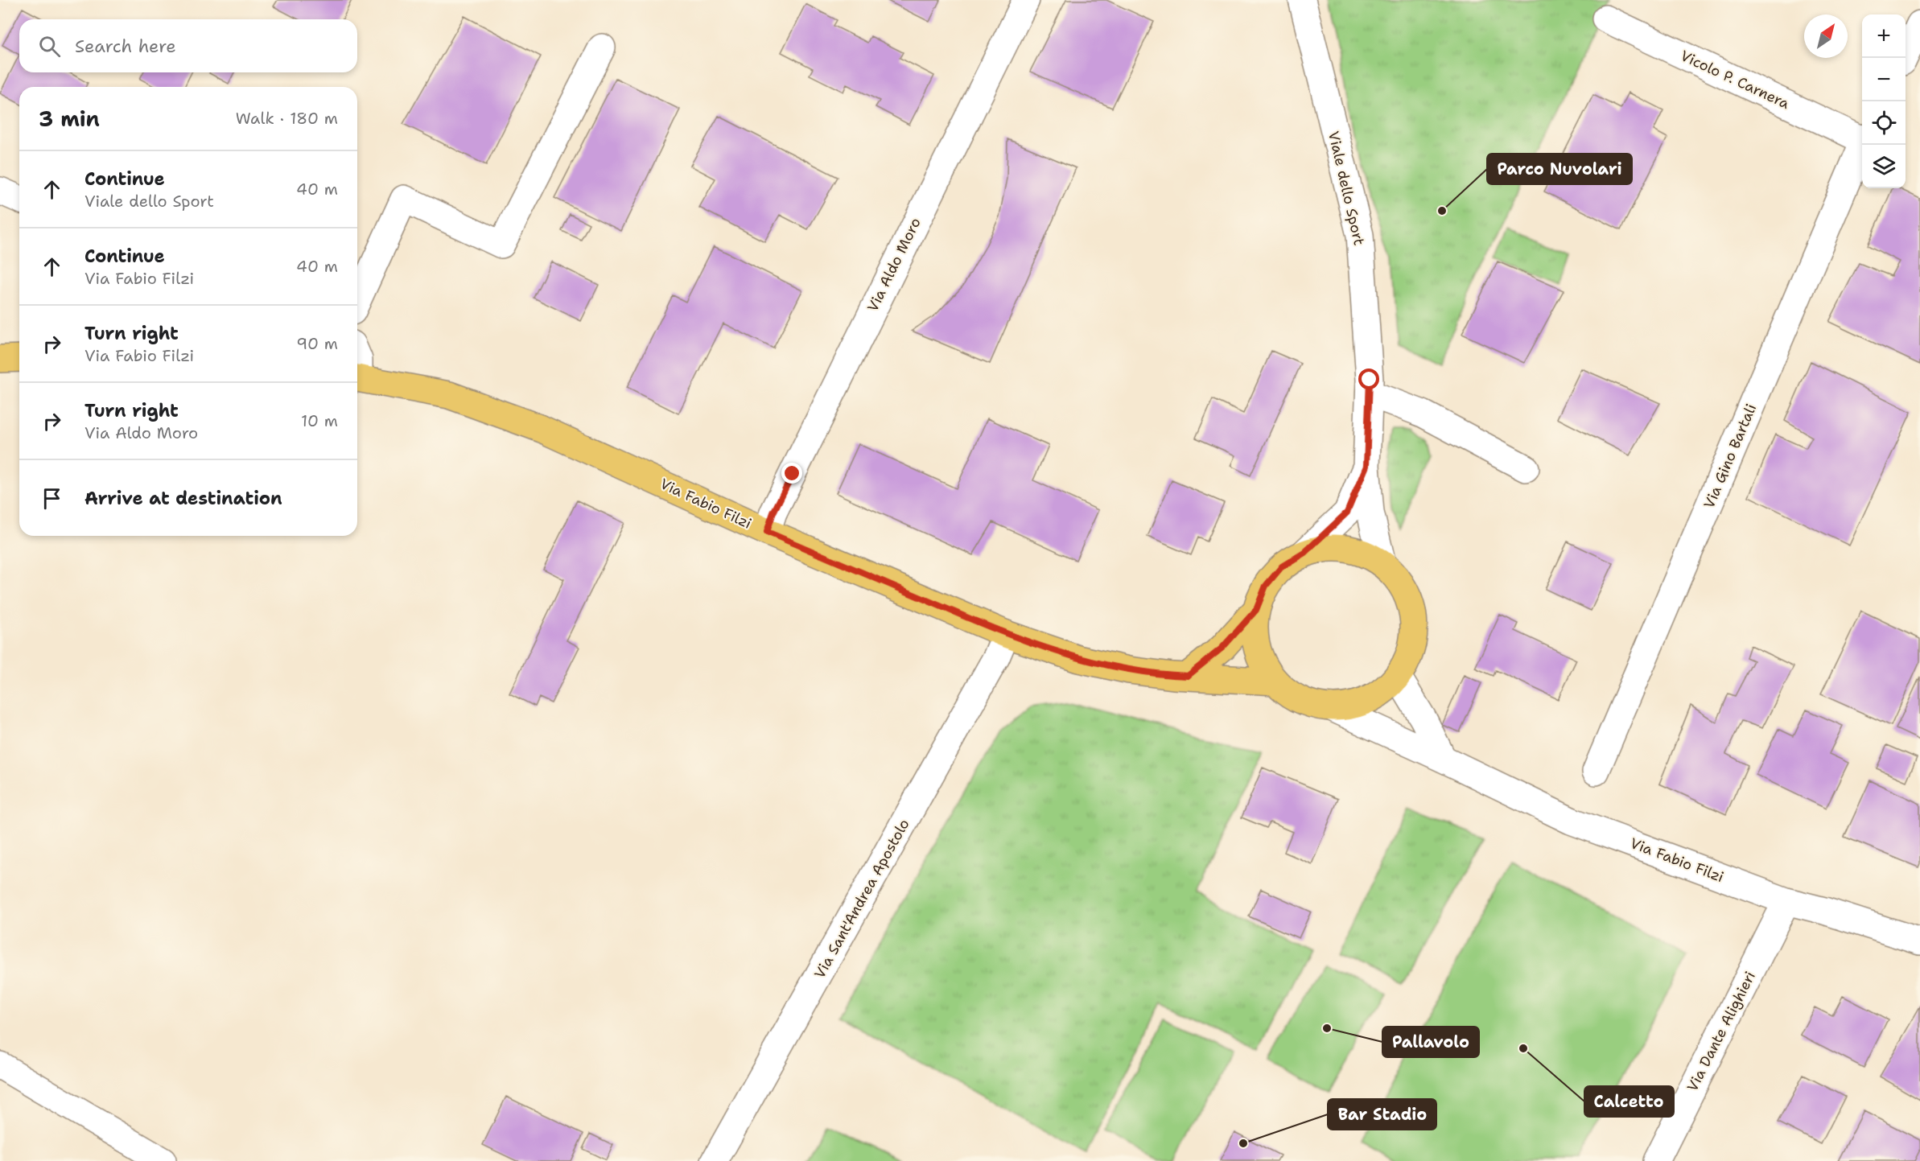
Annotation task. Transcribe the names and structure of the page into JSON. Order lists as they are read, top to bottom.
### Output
{
  "streets": {
    "main road": ["Via Fabio Filzi"],
    "street": [
      "Vicolo P. Carnera",
      "Viale dello Sport",
      "Via Aldo Moro",
      "Via Gino Bartali",
      "Via Sant'Andrea Apostolo",
      "Via Dante Alighieri"
    ]
  },
  "crossings": [
    ["Viale dello Sport", "Via Fabio Filzi"],
    ["Via Aldo Moro", "Via Fabio Filzi"],
    ["Via Fabio Filzi", "Via Sant'Andrea Apostolo"],
    ["Via Fabio Filzi", "Via Dante Alighieri"]
  ],
  "places": [
    "Parco Nuvolari",
    "Pallavolo",
    "Calcetto",
    "Bar Stadio"
  ],
  "north": "top right",
  "page": {
    "map_buttons": ["+", "−"],
    "search": "Search here",
    "heading": ["3 min", "Walk · 180 m"],
    "list": [
      ["Continue", "Viale dello Sport", "40 m"],
      ["Continue", "Via Fabio Filzi", "40 m"],
      ["Turn right", "Via Fabio Filzi", "90 m"],
      ["Turn right", "Via Aldo Moro", "10 m"],
      "Arrive at destination"
    ]
  }
}
